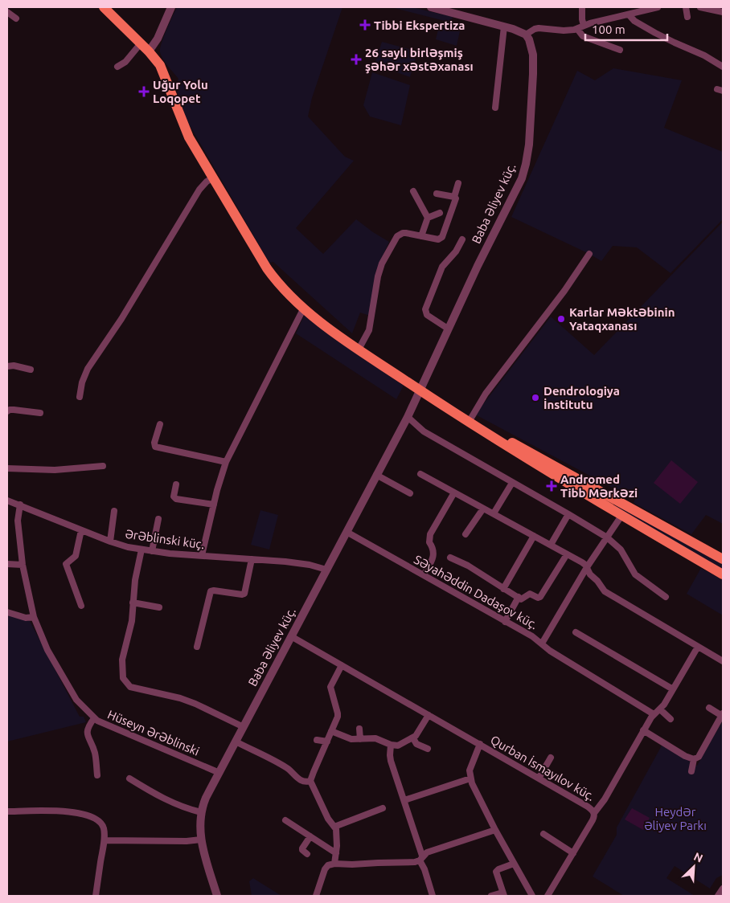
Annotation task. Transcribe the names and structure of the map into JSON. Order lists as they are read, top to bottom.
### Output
{
  "streets": {
    "street": [
      "Baba Əliyev küç.",
      "Ərəblinski küç.",
      "Səyahəddin Dadaşov küç.",
      "Hüseyn Ərəblinski",
      "Qurban İsmayılov küç."
    ]
  },
  "crossings": [
    ["Baba Əliyev küç.", "Ərəblinski küç."],
    ["Baba Əliyev küç.", "Səyahəddin Dadaşov küç."],
    ["Baba Əliyev küç.", "Hüseyn Ərəblinski"],
    ["Baba Əliyev küç.", "Qurban İsmayılov küç."],
    ["Ərəblinski küç.", "Hüseyn Ərəblinski"]
  ],
  "parks": ["Heydər Əliyev Parkı"],
  "places": {
    "health": [
      "Tibbi Ekspertiza",
      "26 saylı birləşmiş şəhər xəstəxanası",
      "Uğur Yolu Loqopet",
      "Andromed Tibb Mərkəzi"
    ],
    "other": ["Karlar Məktəbinin Yataqxanası", "Dendrologiya İnstitutu"]
  },
  "scale_bar": "100 m",
  "north": "top right"
}
